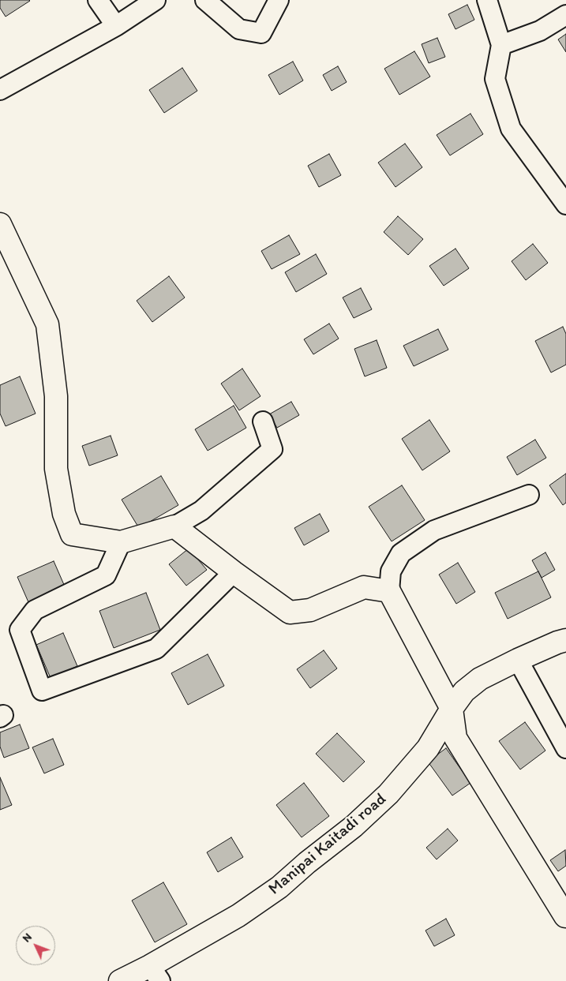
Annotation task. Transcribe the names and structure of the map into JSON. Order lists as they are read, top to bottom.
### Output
{
  "streets": {
    "street": ["Manipai Kaitadi road"]
  },
  "north": "top left"
}
